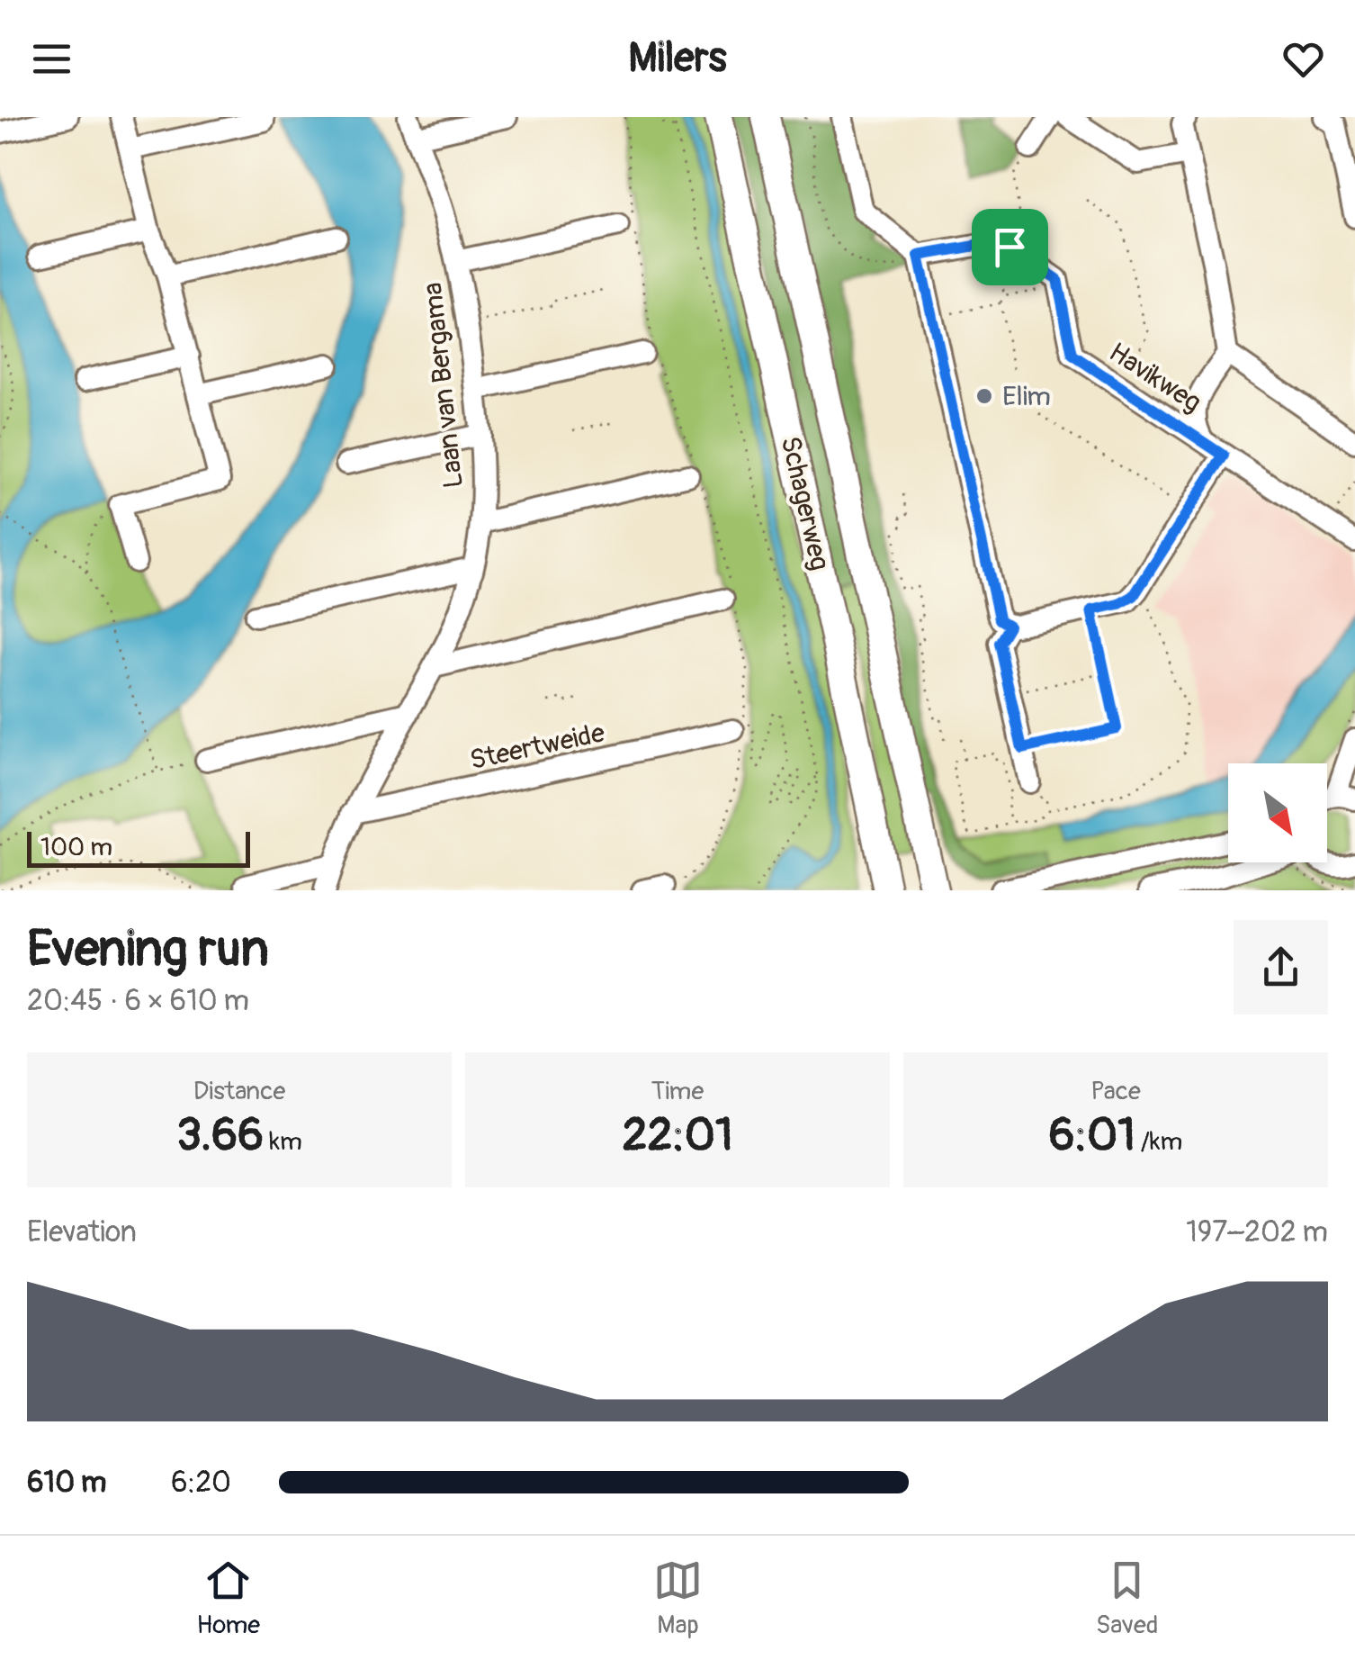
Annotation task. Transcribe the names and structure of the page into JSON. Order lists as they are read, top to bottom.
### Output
{
  "streets": {
    "main road": ["Schagerweg"],
    "street": ["Havikweg", "Laan van Bergama", "Steertweide"]
  },
  "crossings": [
    ["Laan van Bergama", "Steertweide"]
  ],
  "places": ["Elim"],
  "scale_bar": "100 m",
  "north": "bottom right",
  "page": {
    "header": "Milers",
    "scale": "100 m",
    "heading": ["Evening run", "20:45 · 6 × 610 m"],
    "stats": [
      ["Distance", "3.66 km"],
      ["Time", "22:01"],
      ["Pace", "6:01 /km"]
    ],
    "chart": ["Elevation", "197–202 m"],
    "list": [
      {
        "name": "610 m",
        "note": "6:20"
      }
    ],
    "tabs": ["Home", "Map", "Saved"]
  }
}
